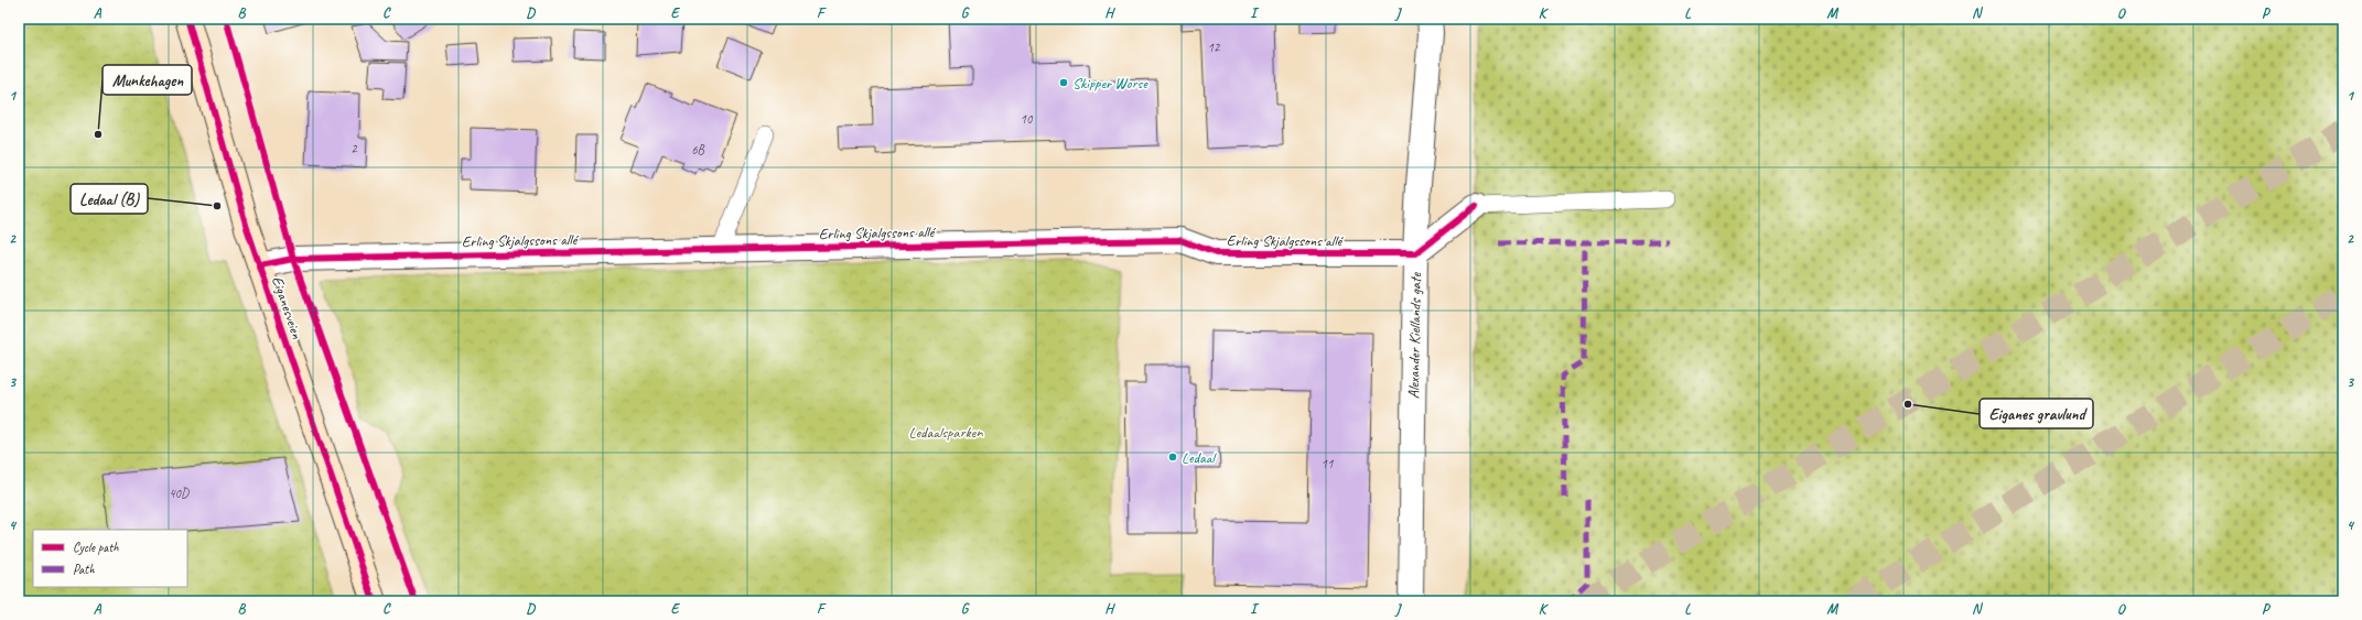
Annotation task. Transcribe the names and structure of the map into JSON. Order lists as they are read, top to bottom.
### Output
{
  "streets": {
    "street": ["Erling Skjalgssons allé", "Eiganesveien", "Alexander Kiellands gate"]
  },
  "crossings": [
    ["Erling Skjalgssons allé", "Eiganesveien"],
    ["Erling Skjalgssons allé", "Alexander Kiellands gate"]
  ],
  "parks": ["Ledaalsparken"],
  "places": [
    "Skipper Worse",
    "Munkehagen",
    "Ledaal (B)",
    "Eiganes gravlund",
    "Ledaal"
  ],
  "house_numbers": [
    "12",
    "10",
    "2",
    "6B",
    "11",
    "40D"
  ],
  "legend": ["Cycle path", "Path"],
  "grid": {
    "columns": [
      "A",
      "B",
      "C",
      "D",
      "E",
      "F",
      "G",
      "H",
      "I",
      "J",
      "K",
      "L",
      "M",
      "N",
      "O",
      "P"
    ],
    "rows": [
      "1",
      "2",
      "3",
      "4"
    ]
  }
}
